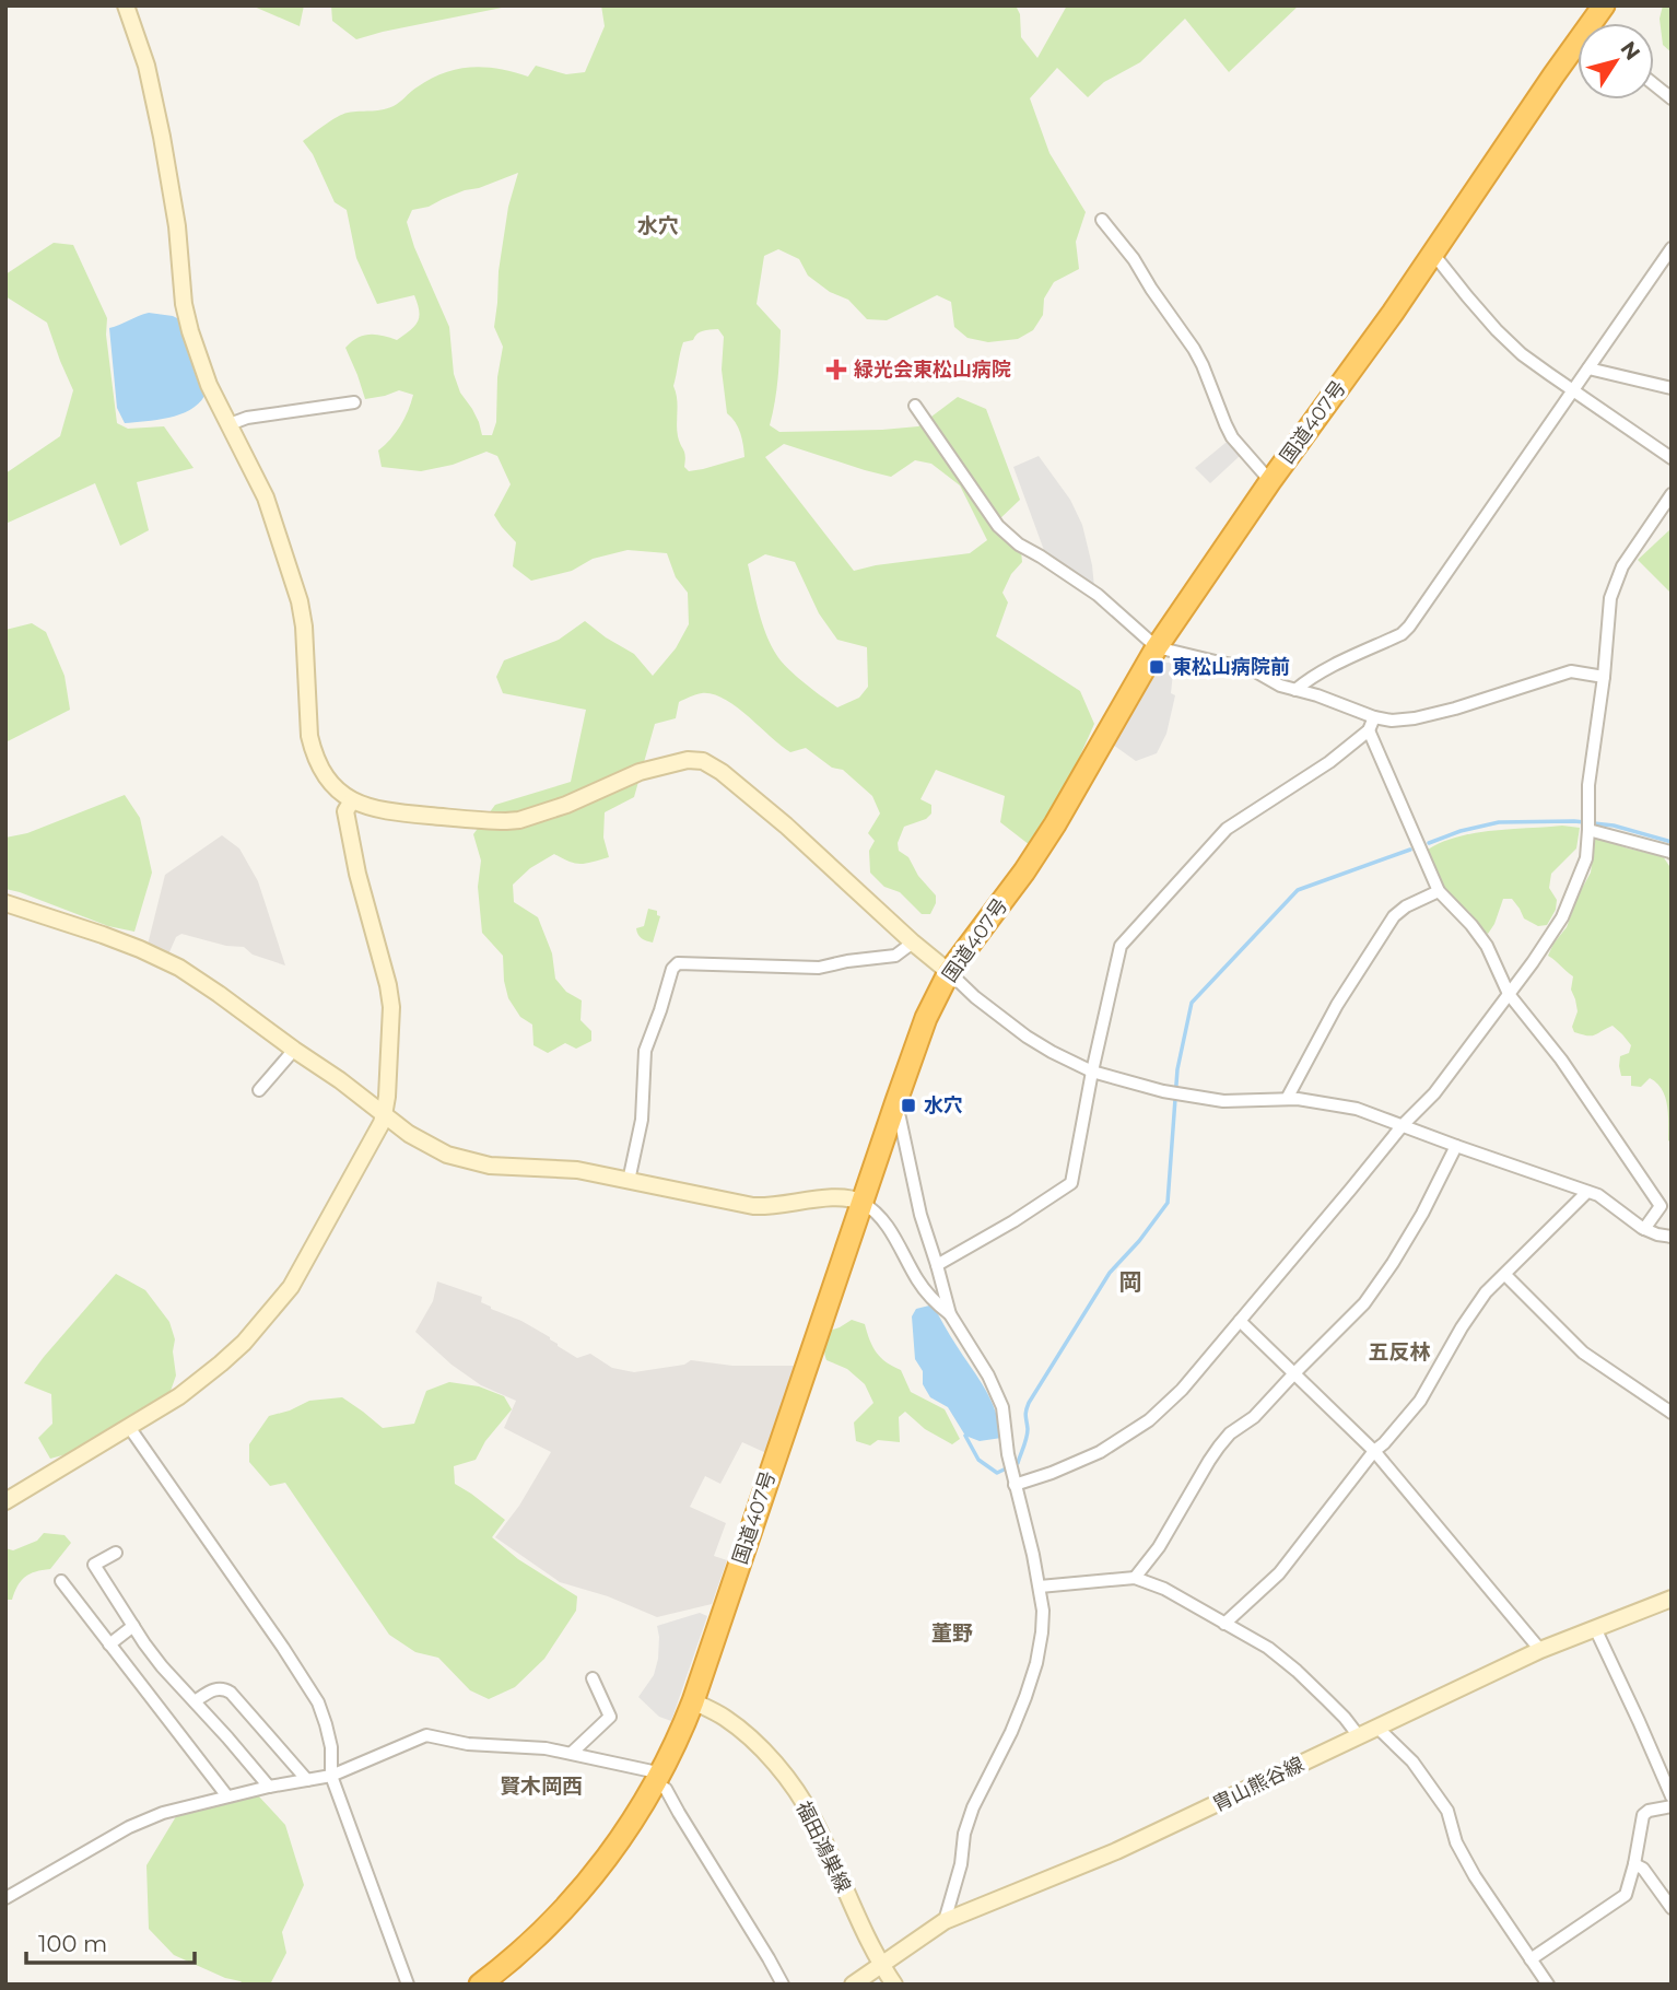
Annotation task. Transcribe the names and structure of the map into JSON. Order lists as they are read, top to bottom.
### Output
{
  "streets": {
    "highway": ["国道407号"],
    "street": ["胄山熊谷線", "福田鴻巣線"]
  },
  "crossings": [
    ["国道407号", "福田鴻巣線"],
    ["胄山熊谷線", "福田鴻巣線"]
  ],
  "districts": [
    "水穴",
    "岡",
    "五反林",
    "董野",
    "賢木岡西"
  ],
  "places": {
    "health": ["緑光会東松山病院"],
    "transit": ["東松山病院前", "水穴"]
  },
  "scale_bar": "100 m",
  "north": "top right"
}
